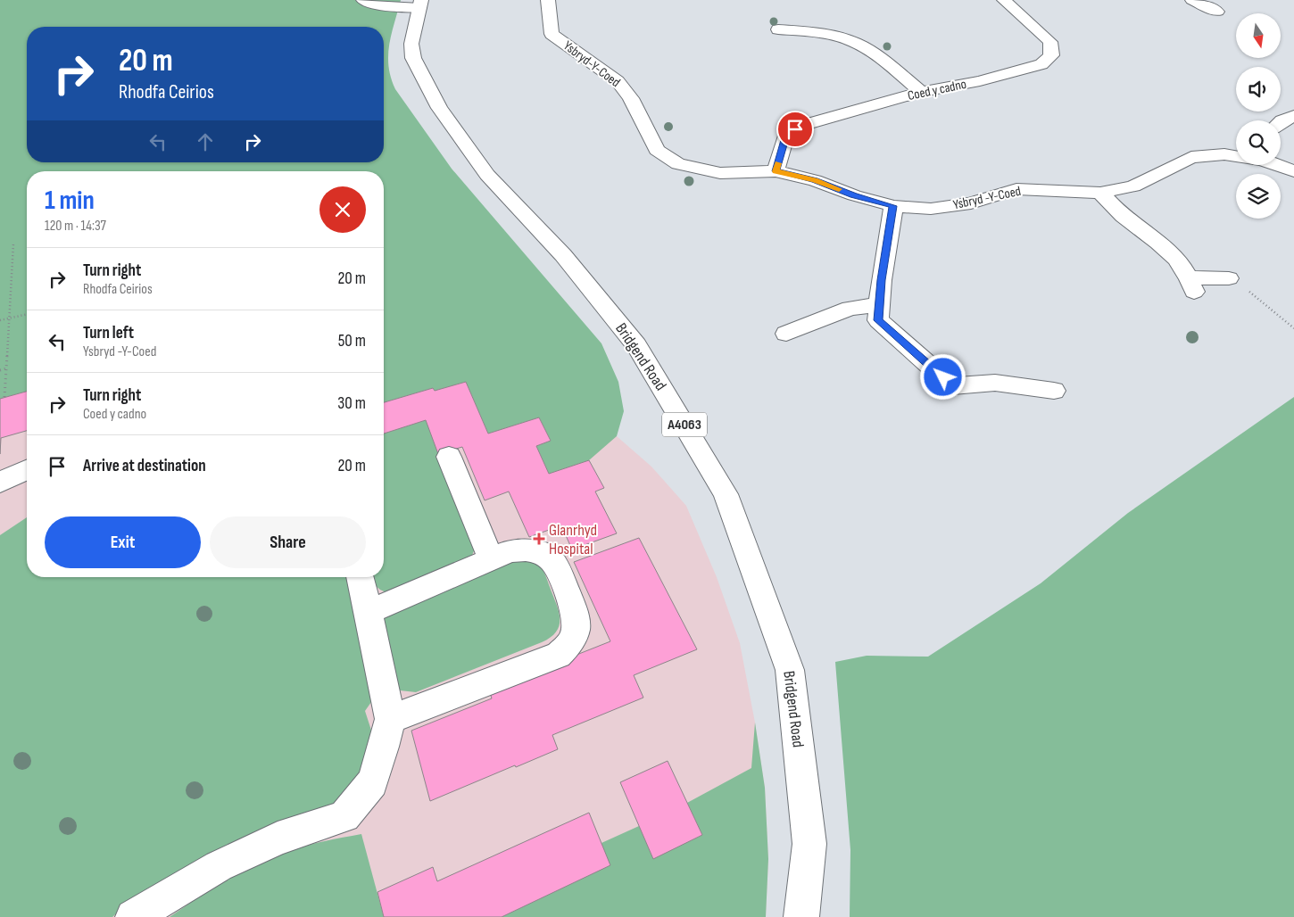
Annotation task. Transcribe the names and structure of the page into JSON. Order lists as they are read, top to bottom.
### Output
{
  "streets": {
    "street": [
      "Ysbryd-Y-Coed",
      "Coed y cadno",
      "Ysbryd -Y-Coed",
      "Bridgend Road",
      "A4063"
    ]
  },
  "crossings": [
    ["Ysbryd-Y-Coed", "Ysbryd -Y-Coed"],
    ["Coed y cadno", "Ysbryd -Y-Coed"]
  ],
  "places": {
    "health": ["Glanrhyd Hospital"]
  },
  "north": "bottom",
  "page": {
    "turn": ["20 m", "Rhodfa Ceirios"],
    "heading": ["1 min", "120 m · 14:37"],
    "list": [
      {
        "name": "Turn right",
        "note": "Rhodfa Ceirios",
        "value": "20 m"
      },
      {
        "name": "Turn left",
        "note": "Ysbryd -Y-Coed",
        "value": "50 m"
      },
      {
        "name": "Turn right",
        "note": "Coed y cadno",
        "value": "30 m"
      },
      {
        "name": "Arrive at destination",
        "value": "20 m"
      }
    ],
    "buttons": ["Exit", "Share"]
  }
}
